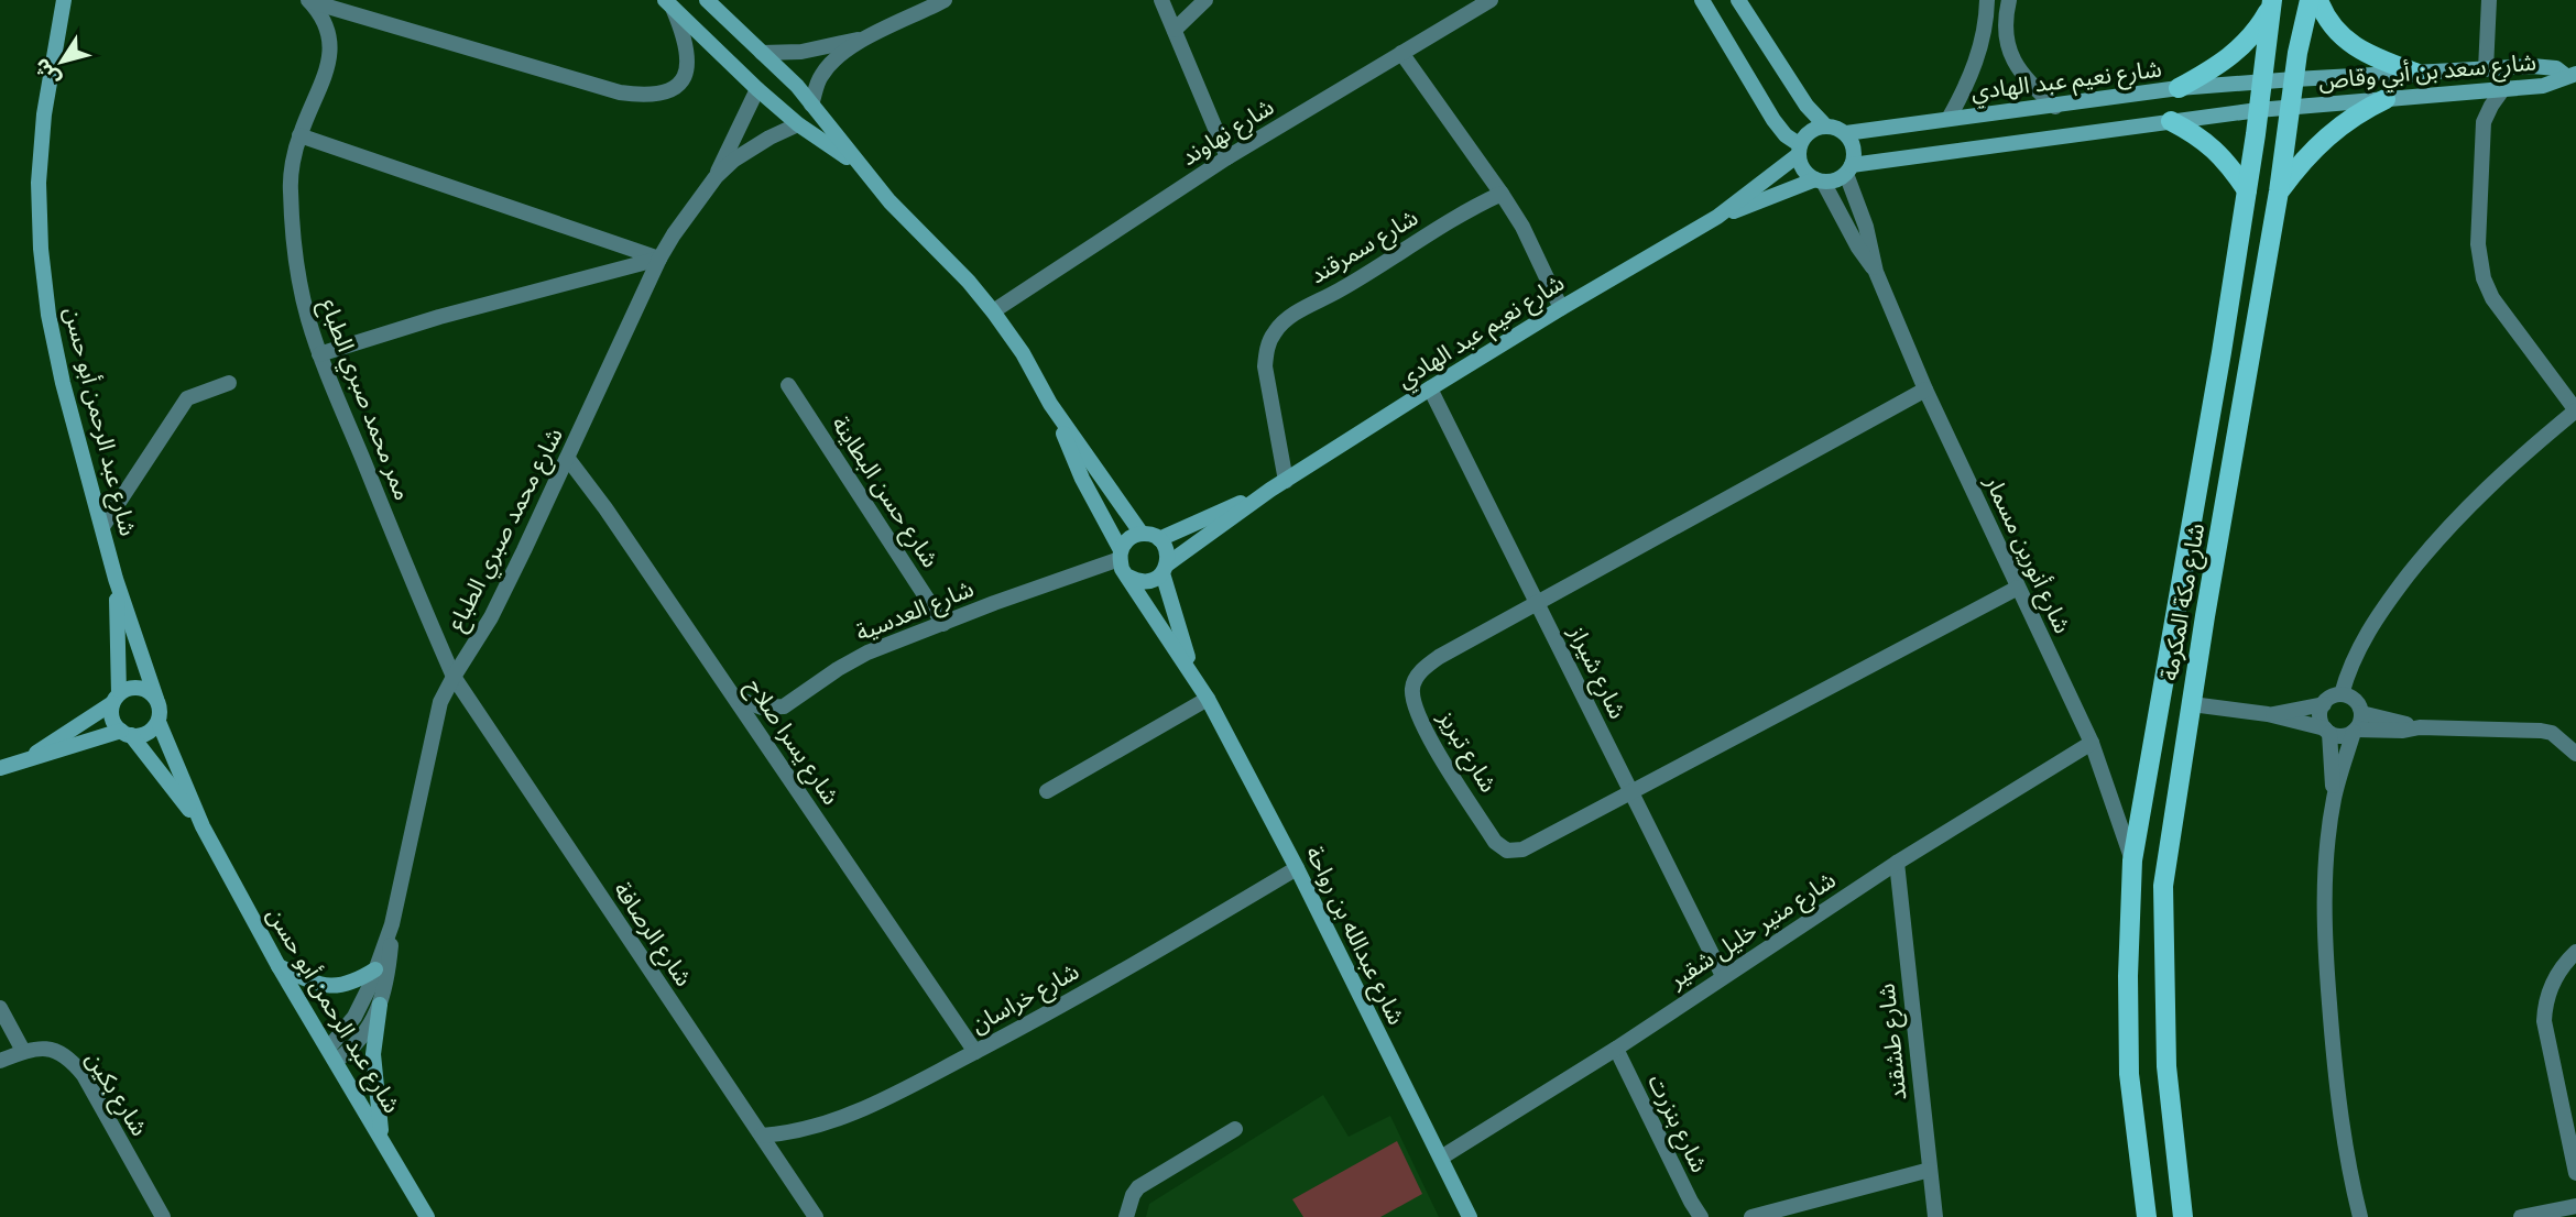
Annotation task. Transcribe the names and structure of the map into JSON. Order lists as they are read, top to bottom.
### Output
{
  "streets": {
    "main road": ["شارع مكة المكرمة"],
    "street": [
      "شارع سعد بن أبي وقاص",
      "شارع نعيم عبد الهادي",
      "شارع نهاوند",
      "شارع سمرقند",
      "ممر محمد صبري الطباع",
      "شارع عبد الرحمن أبو حسن",
      "شارع حسن البطاينة",
      "شارع محمد صبري الطباع",
      "شارع أنورين مسمار",
      "شارع العدسية",
      "شارع شيراز",
      "شارع يسرا صلاح",
      "شارع تبريز",
      "شارع منير خليل شقير",
      "شارع الرصافة",
      "شارع عبدالله بن رواحة",
      "شارع خراسان",
      "شارع طشقند",
      "شارع بكين",
      "شارع بنزرت"
    ]
  },
  "crossings": [
    ["شارع سعد بن أبي وقاص", "شارع نعيم عبد الهادي"],
    ["شارع سعد بن أبي وقاص", "شارع مكة المكرمة"],
    ["شارع نعيم عبد الهادي", "شارع سمرقند"],
    ["شارع نعيم عبد الهادي", "شارع أنورين مسمار"],
    ["شارع نعيم عبد الهادي", "شارع مكة المكرمة"],
    ["شارع نعيم عبد الهادي", "شارع العدسية"],
    ["شارع نعيم عبد الهادي", "شارع شيراز"],
    ["شارع نعيم عبد الهادي", "شارع عبدالله بن رواحة"],
    ["ممر محمد صبري الطباع", "شارع محمد صبري الطباع"],
    ["ممر محمد صبري الطباع", "شارع الرصافة"],
    ["شارع عبد الرحمن أبو حسن", "شارع محمد صبري الطباع"],
    ["شارع حسن البطاينة", "شارع العدسية"],
    ["شارع محمد صبري الطباع", "شارع يسرا صلاح"],
    ["شارع محمد صبري الطباع", "شارع الرصافة"],
    ["شارع أنورين مسمار", "شارع مكة المكرمة"],
    ["شارع أنورين مسمار", "شارع تبريز"],
    ["شارع أنورين مسمار", "شارع منير خليل شقير"],
    ["شارع العدسية", "شارع يسرا صلاح"],
    ["شارع العدسية", "شارع عبدالله بن رواحة"],
    ["شارع شيراز", "شارع تبريز"],
    ["شارع شيراز", "شارع منير خليل شقير"],
    ["شارع يسرا صلاح", "شارع خراسان"],
    ["شارع منير خليل شقير", "شارع عبدالله بن رواحة"],
    ["شارع منير خليل شقير", "شارع طشقند"],
    ["شارع منير خليل شقير", "شارع بنزرت"],
    ["شارع الرصافة", "شارع خراسان"],
    ["شارع عبدالله بن رواحة", "شارع خراسان"]
  ],
  "north": "bottom left"
}
